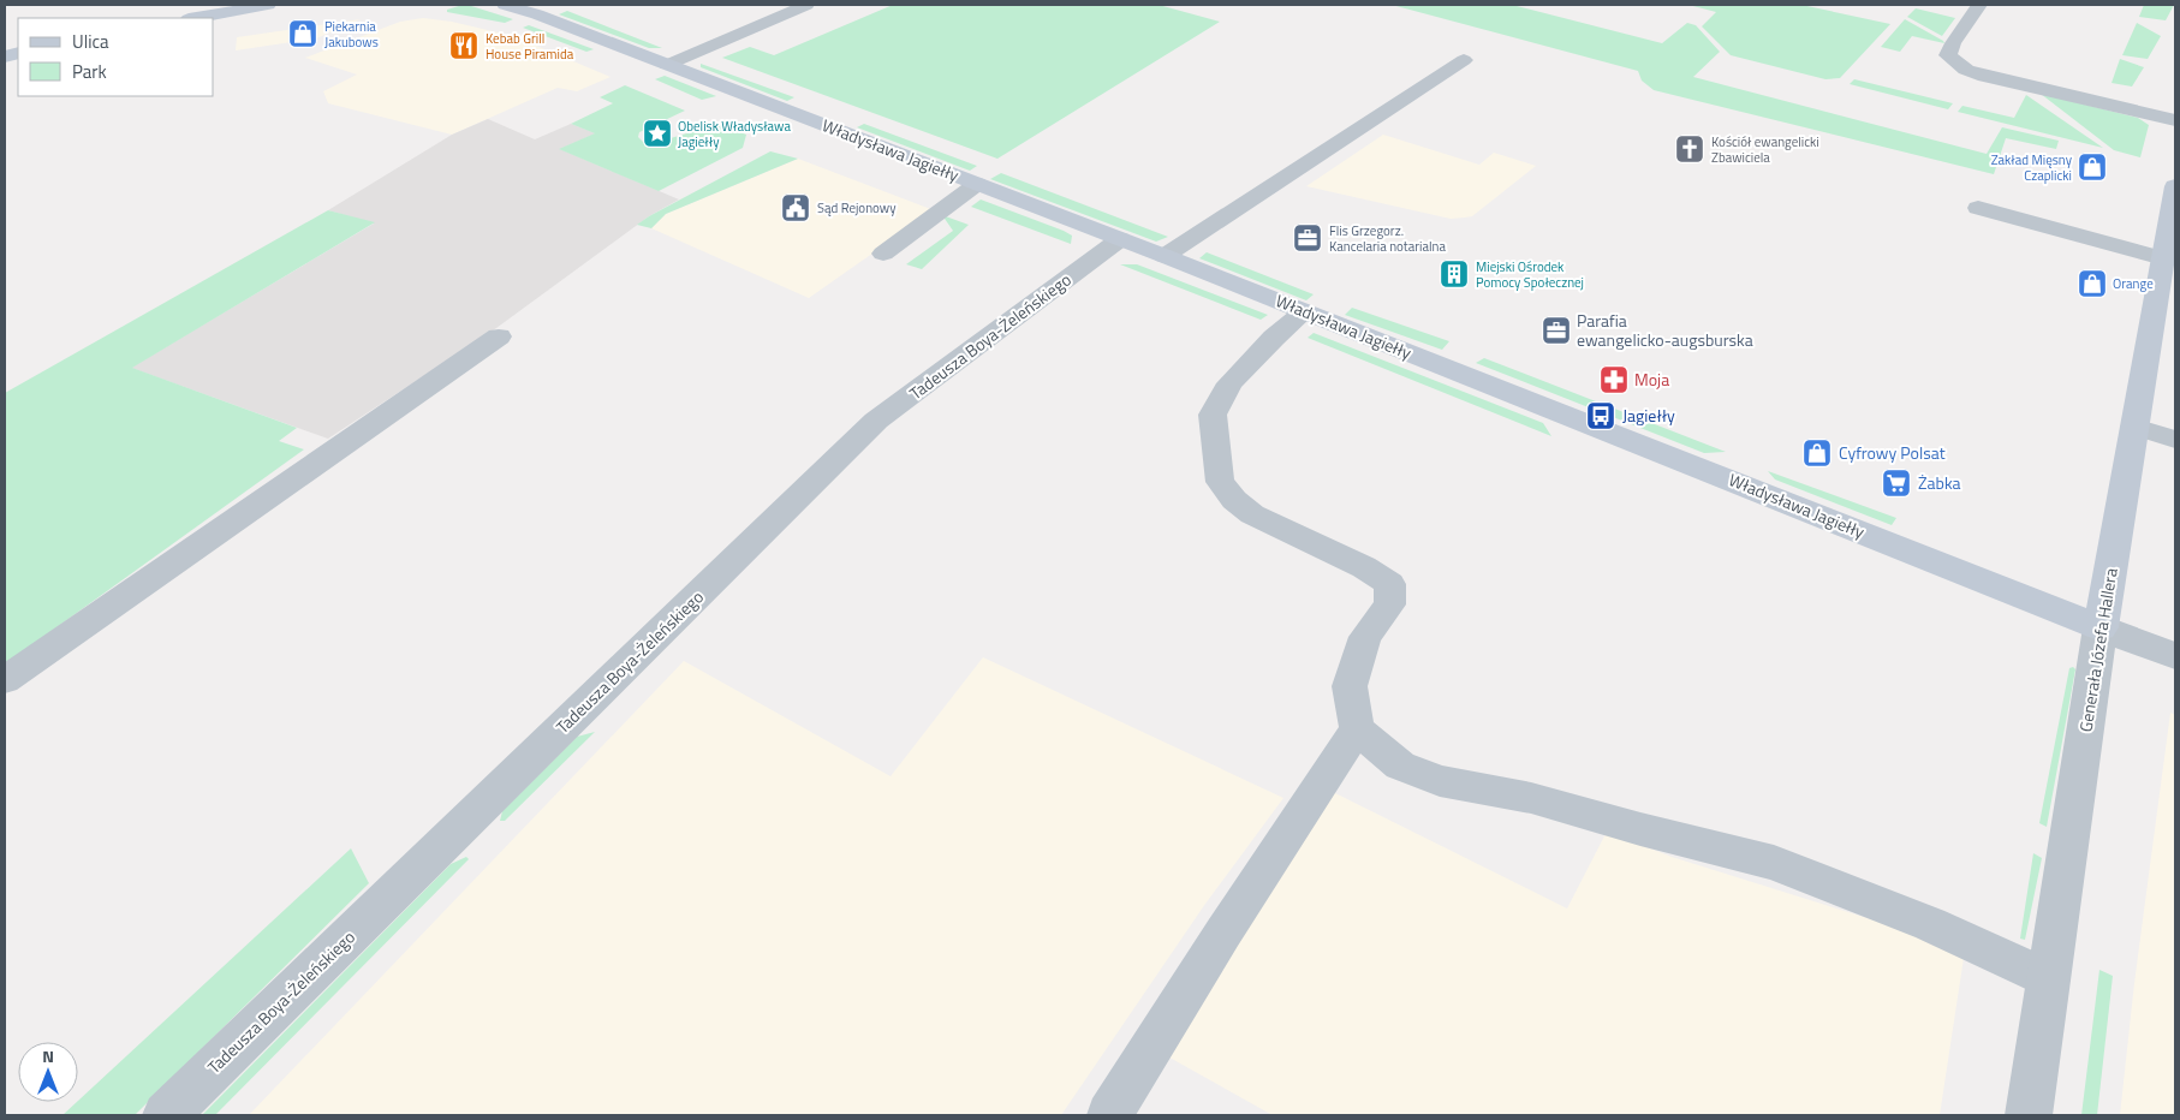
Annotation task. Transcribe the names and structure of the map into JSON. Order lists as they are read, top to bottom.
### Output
{
  "streets": {
    "street": ["Władysława Jagiełły", "Tadeusza Boya-Żeleńskiego", "Generała Józefa Hallera"]
  },
  "crossings": [
    ["Władysława Jagiełły", "Tadeusza Boya-Żeleńskiego"],
    ["Władysława Jagiełły", "Generała Józefa Hallera"]
  ],
  "places": {
    "shop": [
      "Piekarnia Jakubows",
      "Zakład Mięsny Czaplicki",
      "Orange",
      "Cyfrowy Polsat"
    ],
    "restaurant": ["Kebab Grill House Piramida"],
    "place": ["Obelisk Władysława Jagiełły"],
    "church": ["Kościół ewangelicki Zbawiciela"],
    "public building": ["Sąd Rejonowy"],
    "office": ["Flis Grzegorz. Kancelaria notarialna", "Parafia ewangelicko-augsburska"],
    "building": ["Miejski Ośrodek Pomocy Społecznej"],
    "pharmacy": ["Moja"],
    "bus stop": ["Jagiełły"],
    "supermarket": ["Żabka"]
  },
  "legend": ["Ulica", "Park"],
  "north": "top"
}
